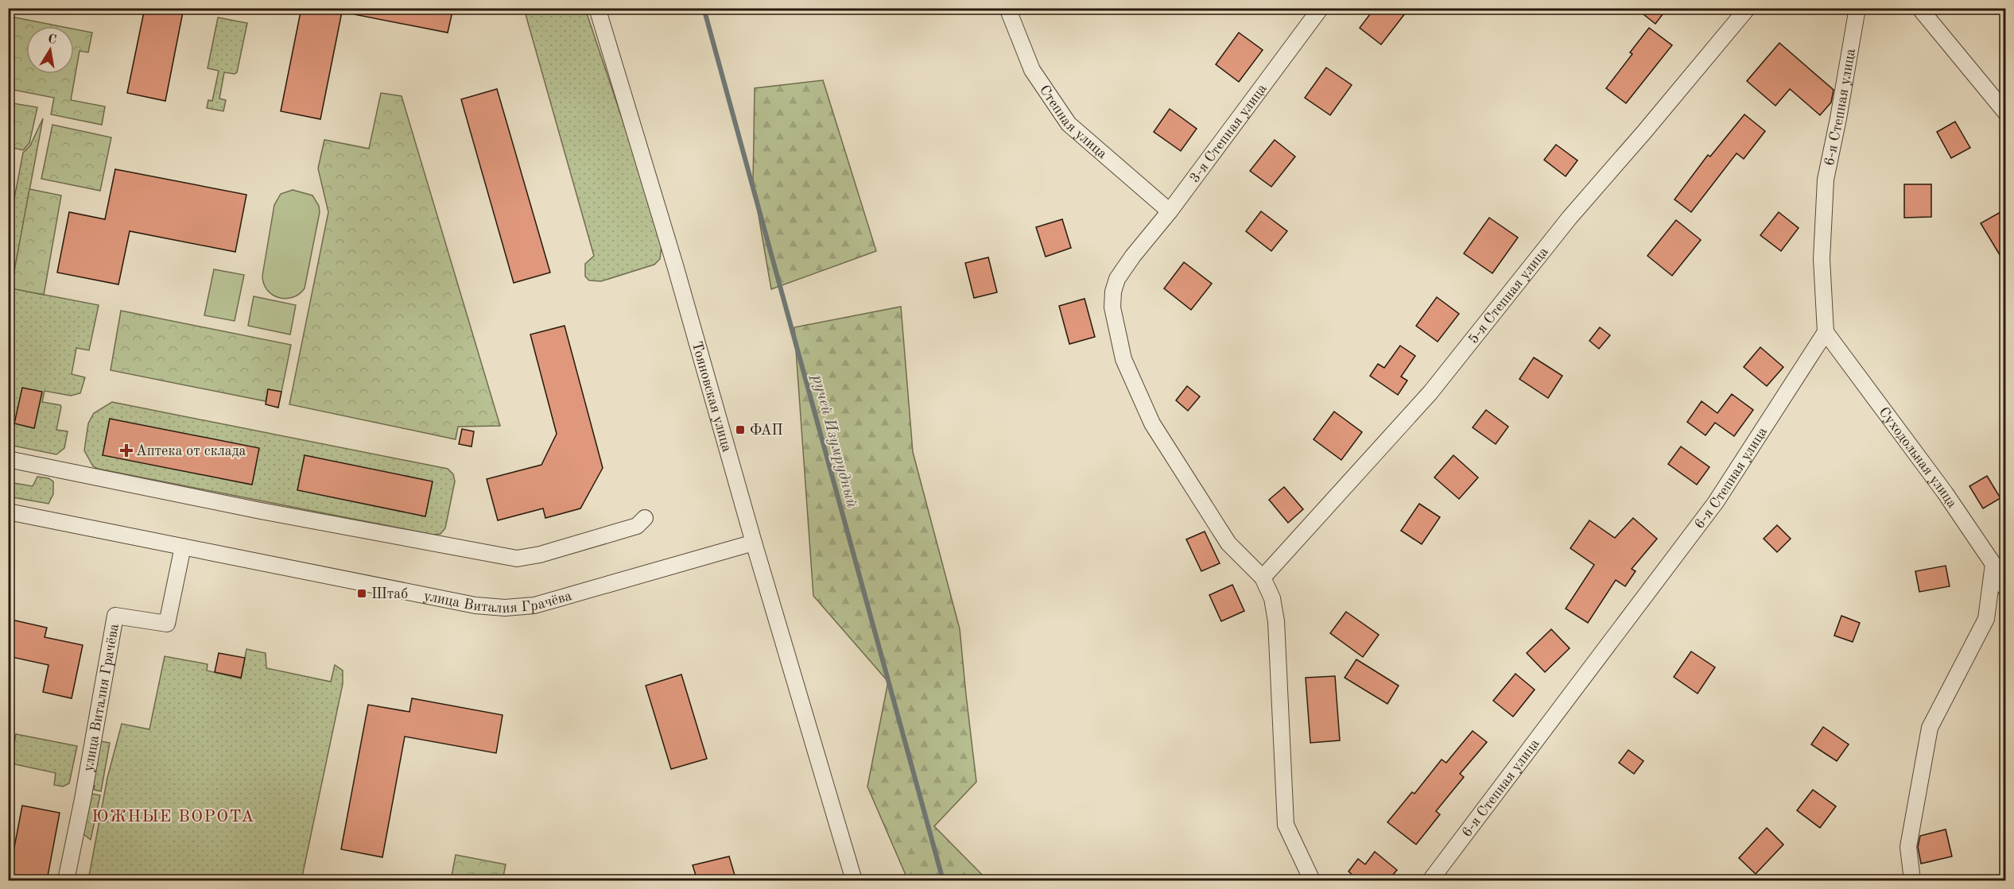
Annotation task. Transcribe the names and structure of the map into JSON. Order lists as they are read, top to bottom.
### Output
{
  "streets": {
    "street": [
      "6-я Степная улица",
      "Степная улица",
      "3-я Степная улица",
      "5-я Степная улица",
      "Тояновская улица",
      "Суходольная улица",
      "улица Виталия Грачёва"
    ]
  },
  "crossings": [
    ["6-я Степная улица", "Суходольная улица"],
    ["Степная улица", "3-я Степная улица"],
    ["3-я Степная улица", "5-я Степная улица"],
    ["Тояновская улица", "улица Виталия Грачёва"]
  ],
  "districts": ["ЮЖНЫЕ ВОРОТА"],
  "water": ["ручей Изумрудный"],
  "places": {
    "transit": ["ФАП", "Штаб"],
    "health": ["Аптека от склада"]
  },
  "north": "top"
}
